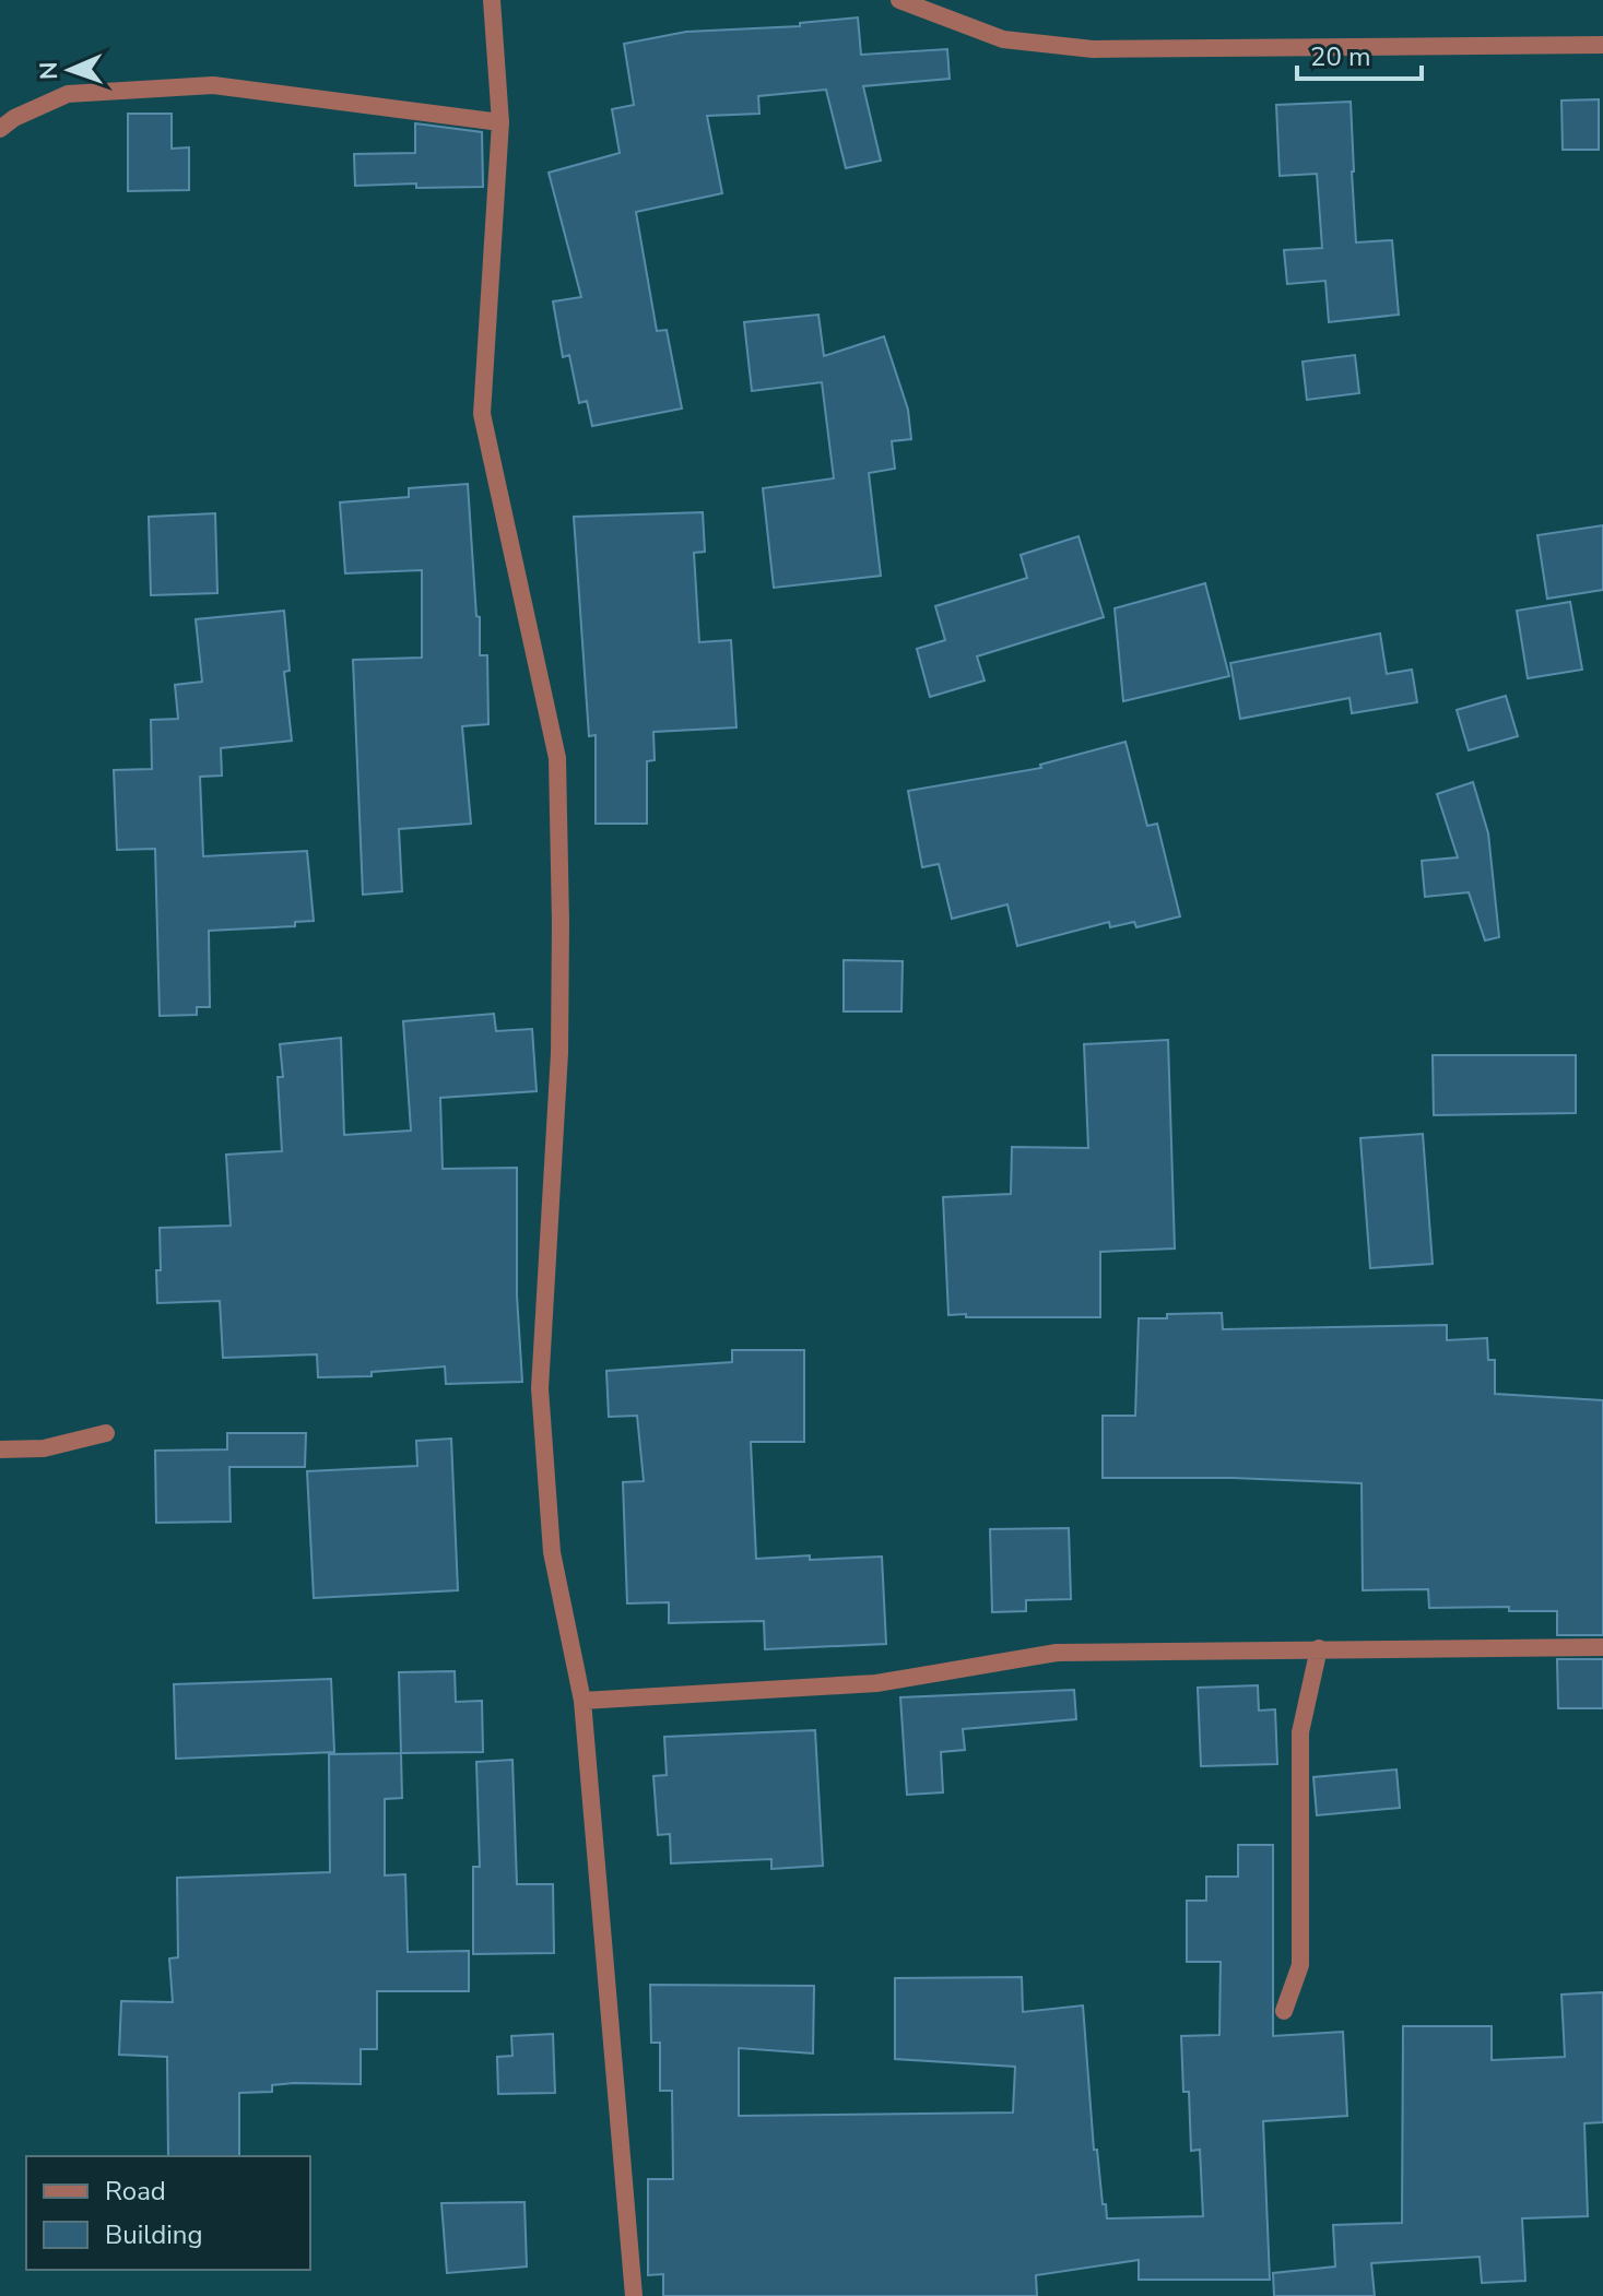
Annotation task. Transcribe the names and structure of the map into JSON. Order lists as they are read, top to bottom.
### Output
{
  "legend": ["Road", "Building"],
  "scale_bar": "20 m",
  "north": "left"
}
